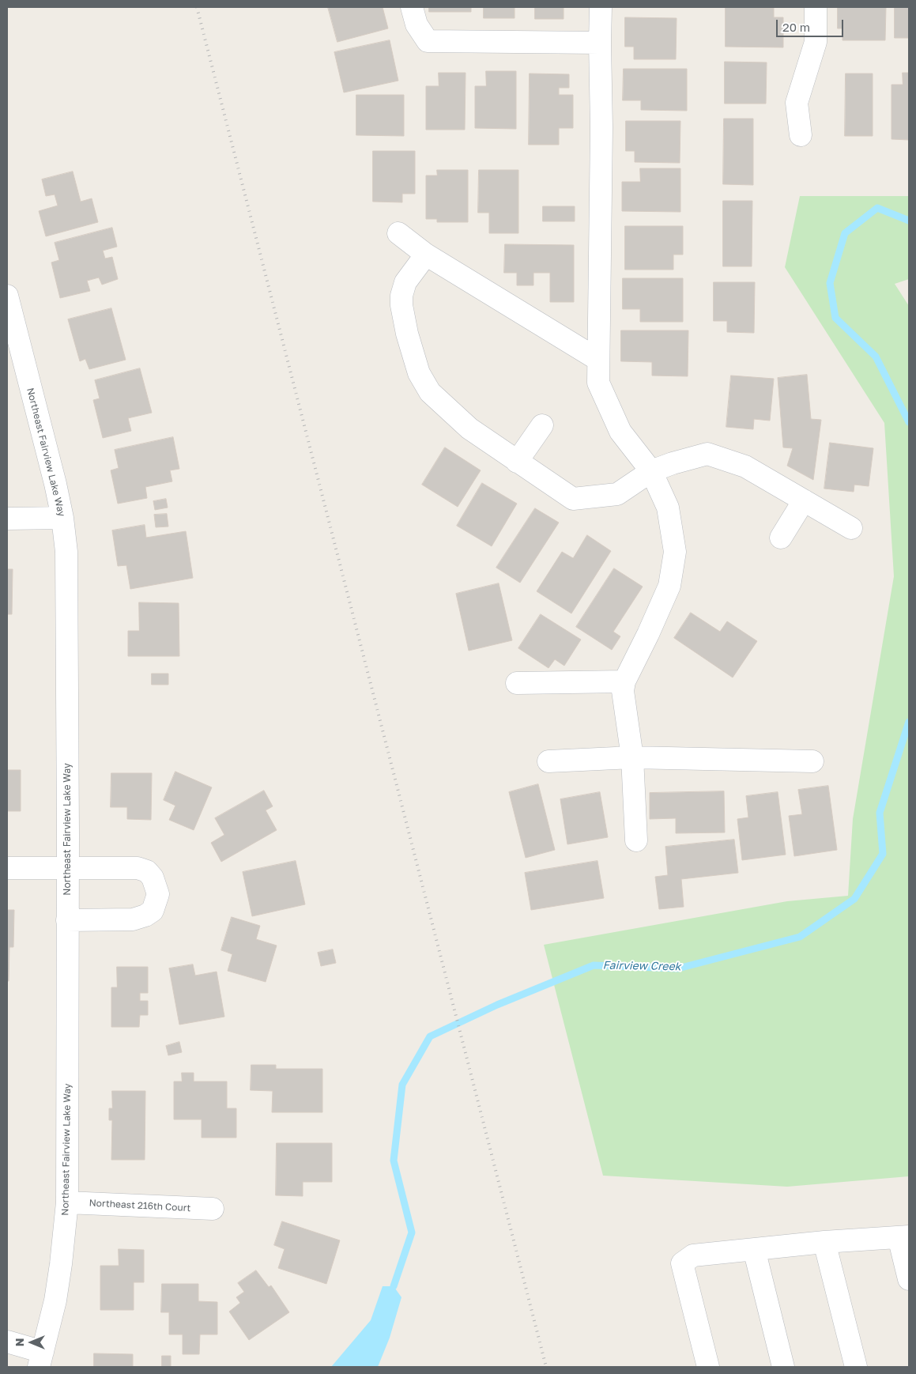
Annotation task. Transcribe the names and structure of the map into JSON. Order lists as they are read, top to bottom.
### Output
{
  "streets": {
    "street": ["Northeast Fairview Lake Way", "Northeast 216th Court"]
  },
  "crossings": [
    ["Northeast Fairview Lake Way", "Northeast 216th Court"]
  ],
  "water": ["Fairview Creek"],
  "scale_bar": "20 m",
  "north": "left"
}
